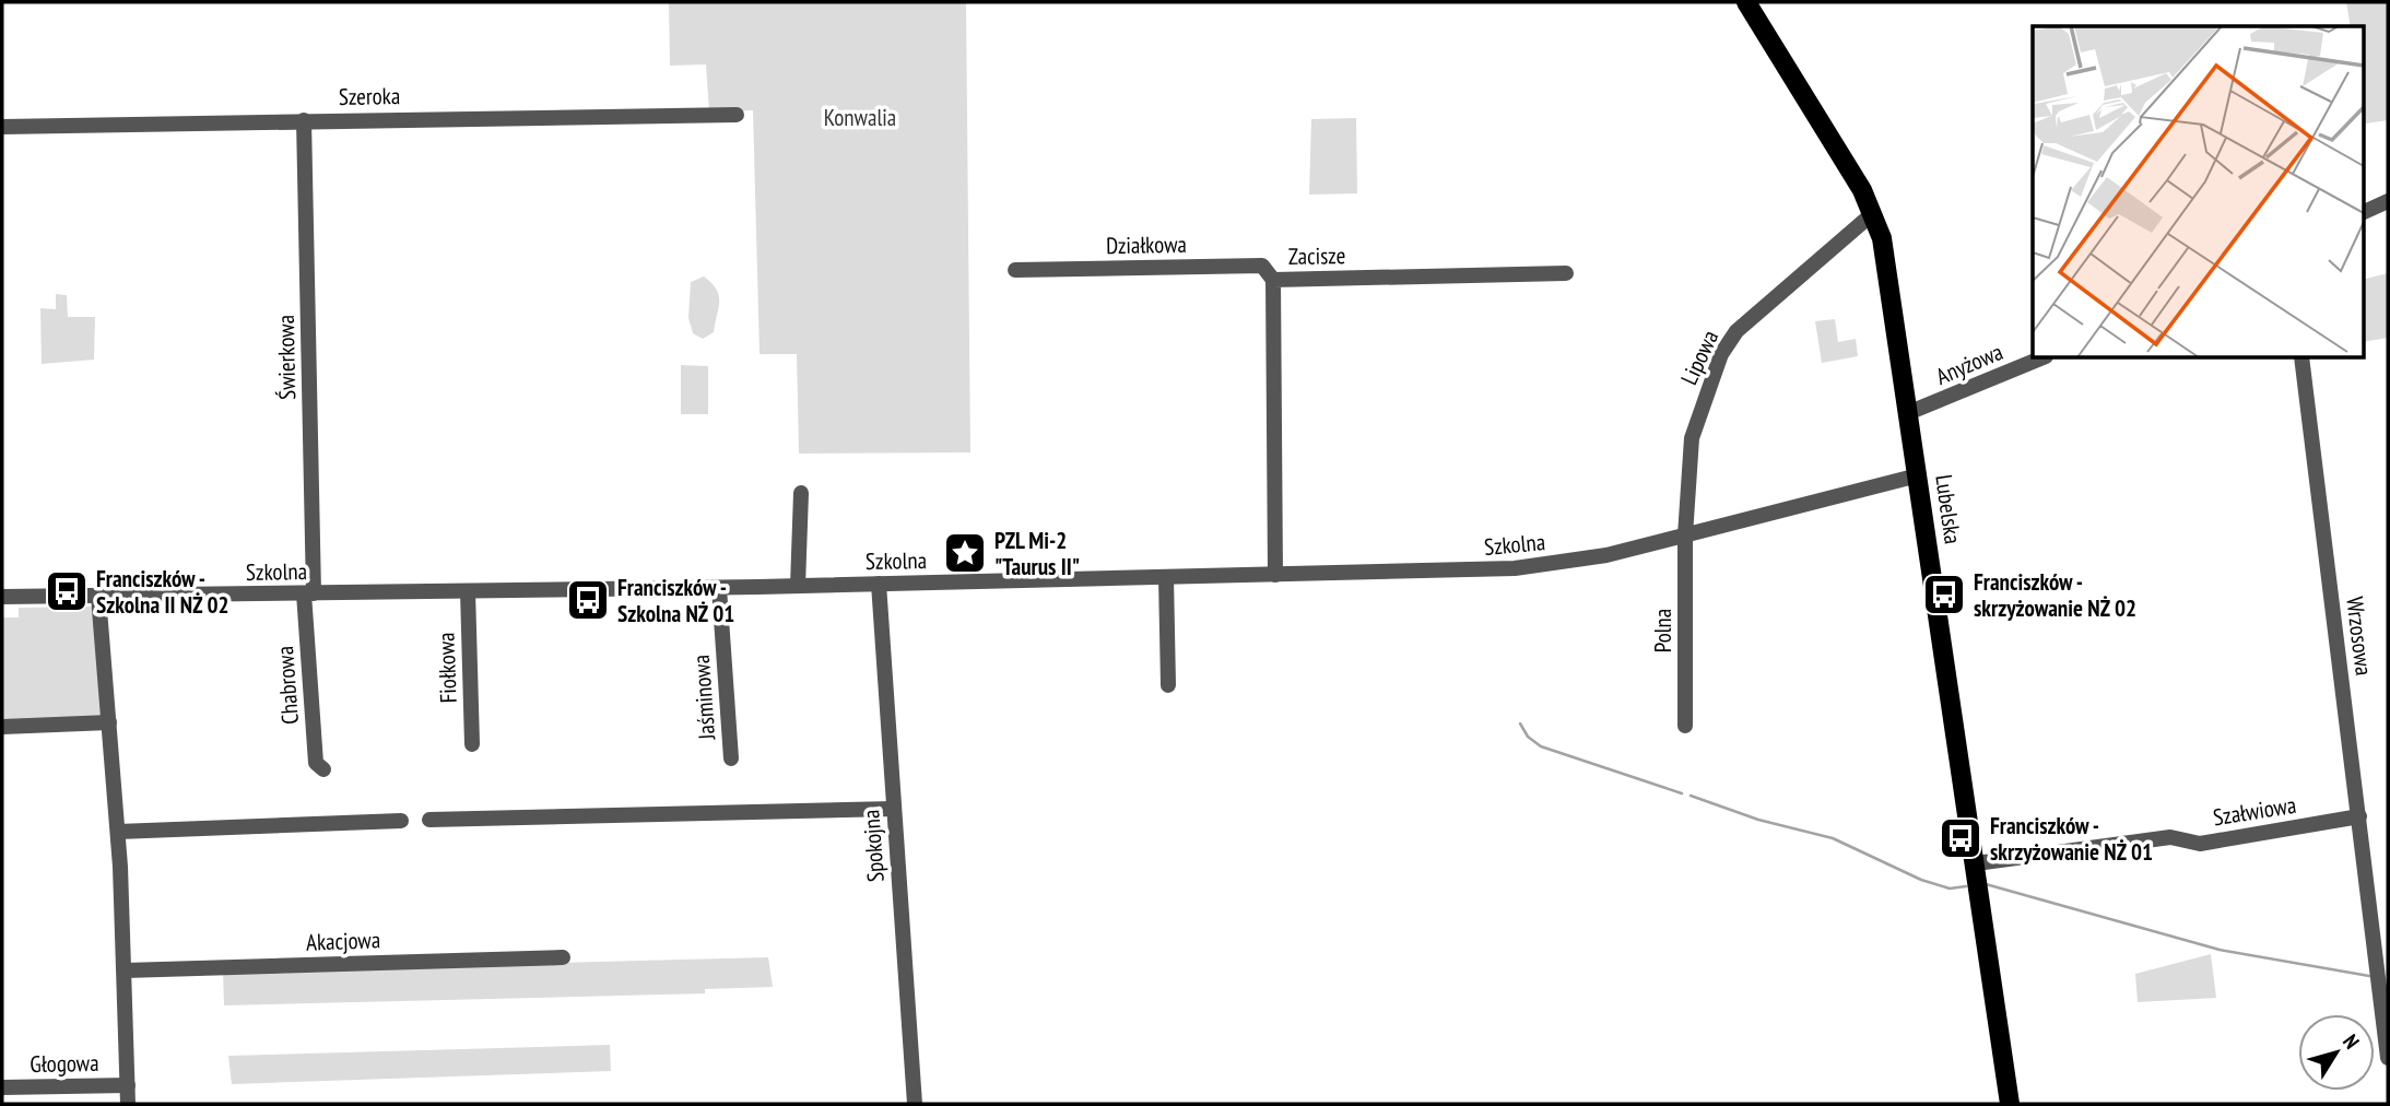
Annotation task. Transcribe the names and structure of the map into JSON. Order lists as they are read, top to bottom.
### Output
{
  "streets": {
    "main road": ["Lubelska"],
    "street": [
      "Szeroka",
      "Działkowa",
      "Zacisze",
      "Świerkowa",
      "Lipowa",
      "Anyżowa",
      "Szkolna",
      "Polna",
      "Wrzosowa",
      "Fiołkowa",
      "Chabrowa",
      "Jaśminowa",
      "Szałwiowa",
      "Spokojna",
      "Akacjowa",
      "Głogowa"
    ]
  },
  "crossings": [
    ["Szeroka", "Świerkowa"],
    ["Działkowa", "Zacisze"],
    ["Zacisze", "Szkolna"],
    ["Świerkowa", "Szkolna"],
    ["Świerkowa", "Chabrowa"],
    ["Lipowa", "Lubelska"],
    ["Lipowa", "Szkolna"],
    ["Lipowa", "Polna"],
    ["Anyżowa", "Lubelska"],
    ["Lubelska", "Szkolna"],
    ["Lubelska", "Szałwiowa"],
    ["Szkolna", "Polna"],
    ["Szkolna", "Fiołkowa"],
    ["Szkolna", "Chabrowa"],
    ["Szkolna", "Jaśminowa"],
    ["Szkolna", "Spokojna"],
    ["Wrzosowa", "Szałwiowa"]
  ],
  "parks": ["Konwalia"],
  "places": {
    "place": ["PZL Mi-2 \"Taurus II\""],
    "bus stop": [
      "Franciszków - Szkolna II NŻ 02",
      "Franciszków - skrzyżowanie NŻ 02",
      "Franciszków - Szkolna NŻ 01",
      "Franciszków - skrzyżowanie NŻ 01"
    ]
  },
  "north": "top right"
}
